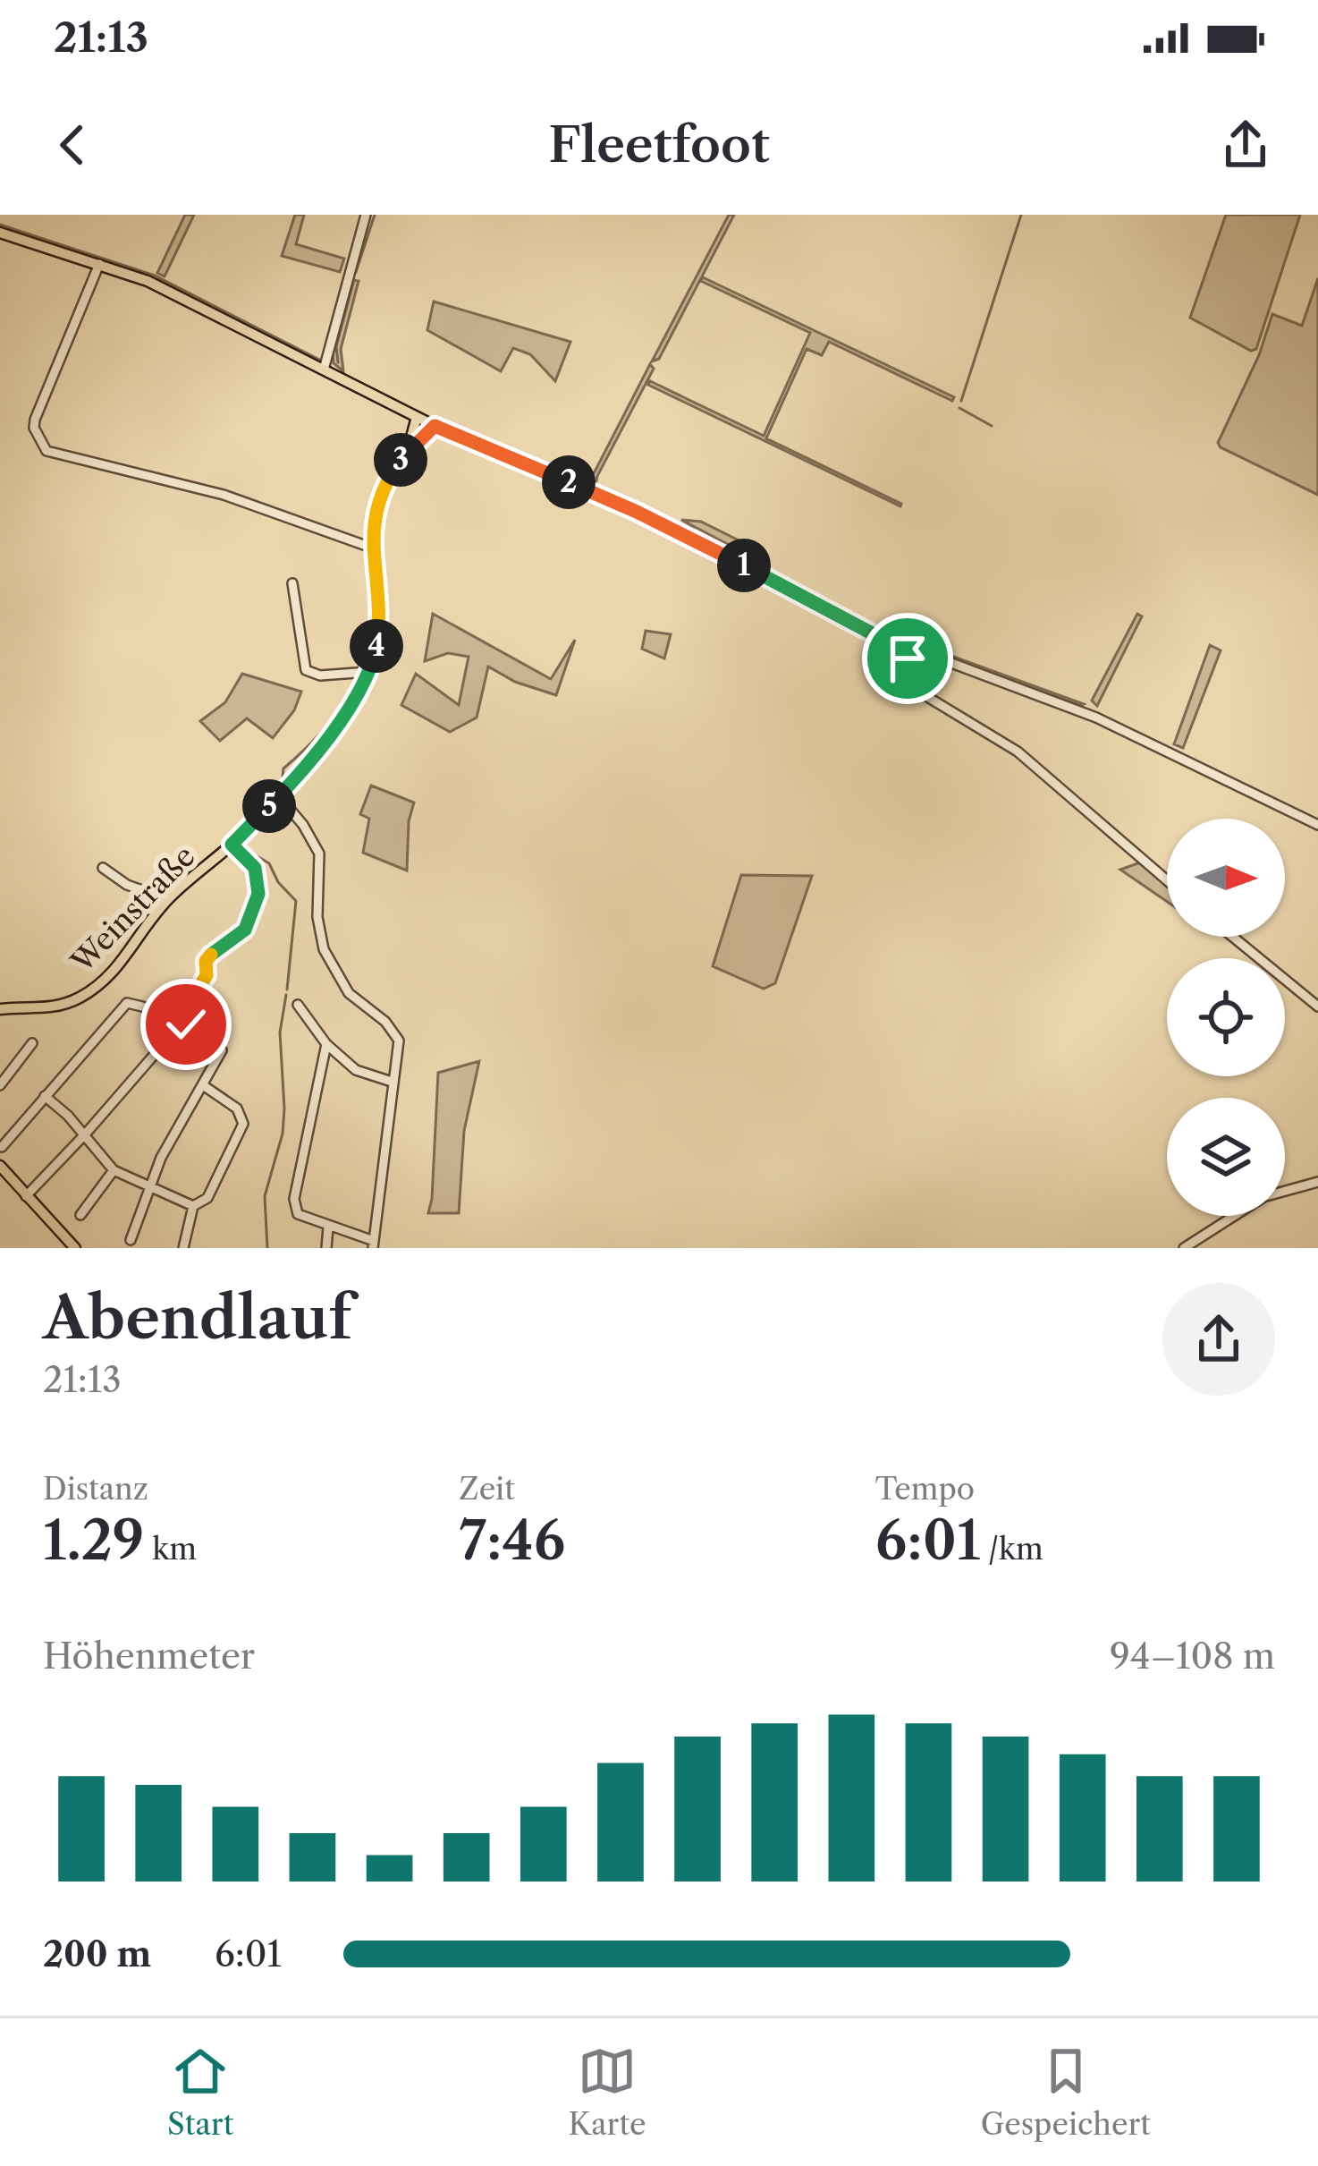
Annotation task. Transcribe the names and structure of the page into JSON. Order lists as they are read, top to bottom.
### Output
{
  "streets": {
    "main road": ["Weinstraße"]
  },
  "north": "right",
  "page": {
    "status": "21:13",
    "header": "Fleetfoot",
    "pins": [
      "3",
      "2",
      "1",
      "4",
      "5"
    ],
    "heading": ["Abendlauf", "21:13"],
    "stats": [
      ["Distanz", "1.29 km"],
      ["Zeit", "7:46"],
      ["Tempo", "6:01 /km"]
    ],
    "chart": ["Höhenmeter", "94–108 m"],
    "list": [
      {
        "name": "200 m",
        "note": "6:01"
      }
    ],
    "tabs": ["Start", "Karte", "Gespeichert"]
  }
}
